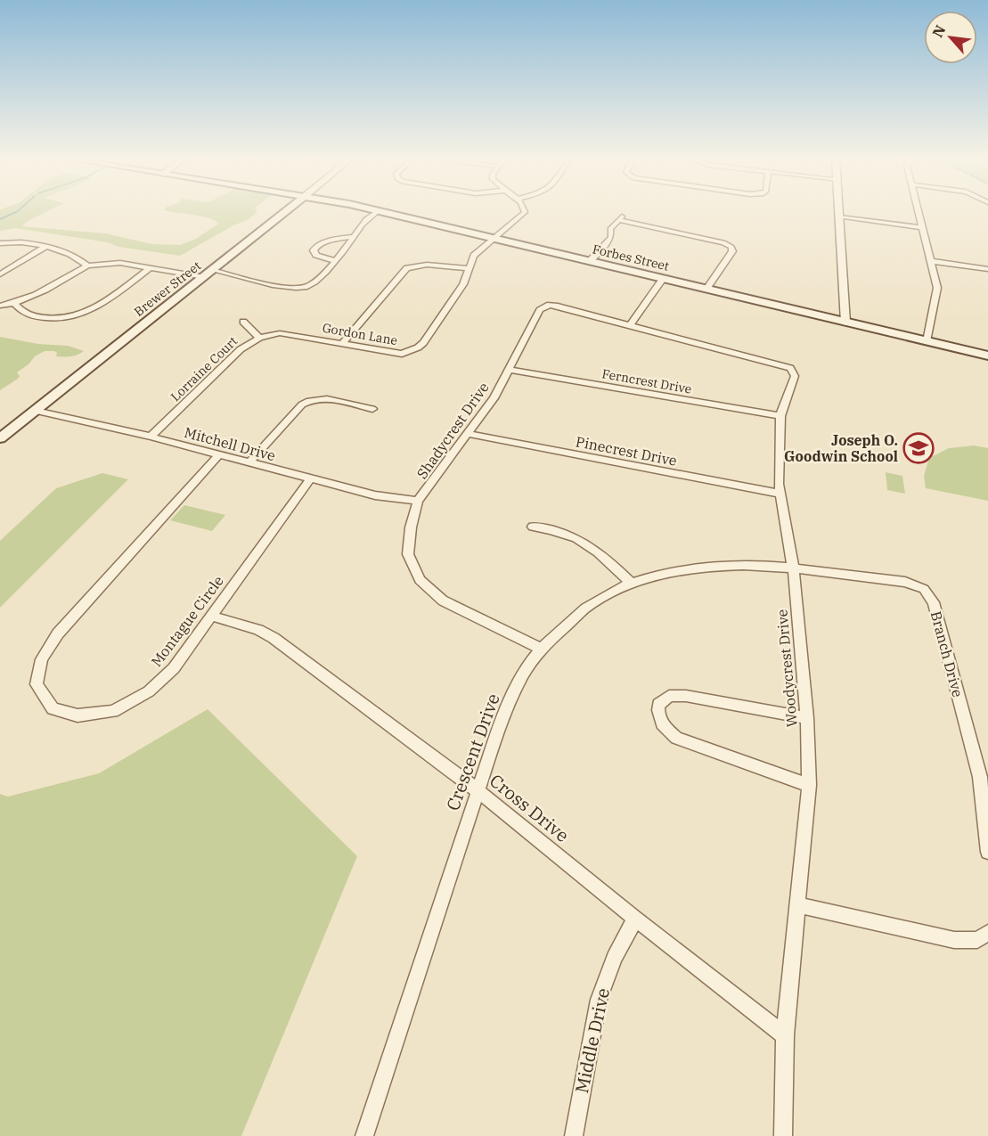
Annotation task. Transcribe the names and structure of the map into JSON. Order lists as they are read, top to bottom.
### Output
{
  "streets": {
    "main road": ["Forbes Street", "Brewer Street"],
    "street": [
      "Gordon Lane",
      "Lorraine Court",
      "Ferncrest Drive",
      "Shadycrest Drive",
      "Mitchell Drive",
      "Pinecrest Drive",
      "Montague Circle",
      "Branch Drive",
      "Woodycrest Drive",
      "Crescent Drive",
      "Cross Drive",
      "Middle Drive"
    ]
  },
  "crossings": [
    ["Forbes Street", "Gordon Lane"],
    ["Brewer Street", "Mitchell Drive"],
    ["Gordon Lane", "Lorraine Court"],
    ["Lorraine Court", "Mitchell Drive"],
    ["Ferncrest Drive", "Shadycrest Drive"],
    ["Ferncrest Drive", "Woodycrest Drive"],
    ["Shadycrest Drive", "Mitchell Drive"],
    ["Shadycrest Drive", "Pinecrest Drive"],
    ["Shadycrest Drive", "Woodycrest Drive"],
    ["Shadycrest Drive", "Crescent Drive"],
    ["Mitchell Drive", "Montague Circle"],
    ["Pinecrest Drive", "Woodycrest Drive"],
    ["Montague Circle", "Cross Drive"],
    ["Branch Drive", "Woodycrest Drive"],
    ["Branch Drive", "Crescent Drive"],
    ["Woodycrest Drive", "Crescent Drive"],
    ["Woodycrest Drive", "Cross Drive"],
    ["Crescent Drive", "Cross Drive"],
    ["Cross Drive", "Middle Drive"]
  ],
  "places": {
    "school or university": ["Joseph O. Goodwin School"]
  },
  "north": "top left"
}
